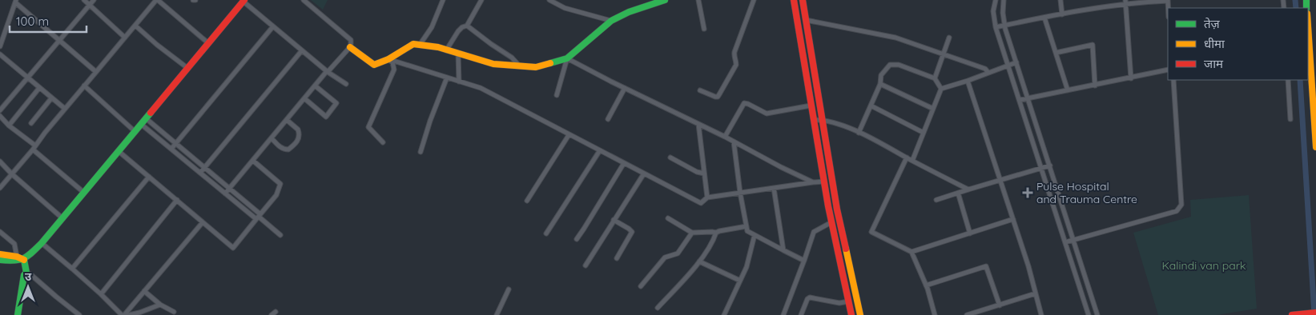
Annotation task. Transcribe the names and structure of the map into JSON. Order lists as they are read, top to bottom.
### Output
{
  "parks": ["Kalindi van park"],
  "places": {
    "health": ["Pulse Hospital and Trauma Centre"]
  },
  "legend": ["तेज़", "धीमा", "जाम"],
  "scale_bar": "100 m",
  "north": "top"
}
